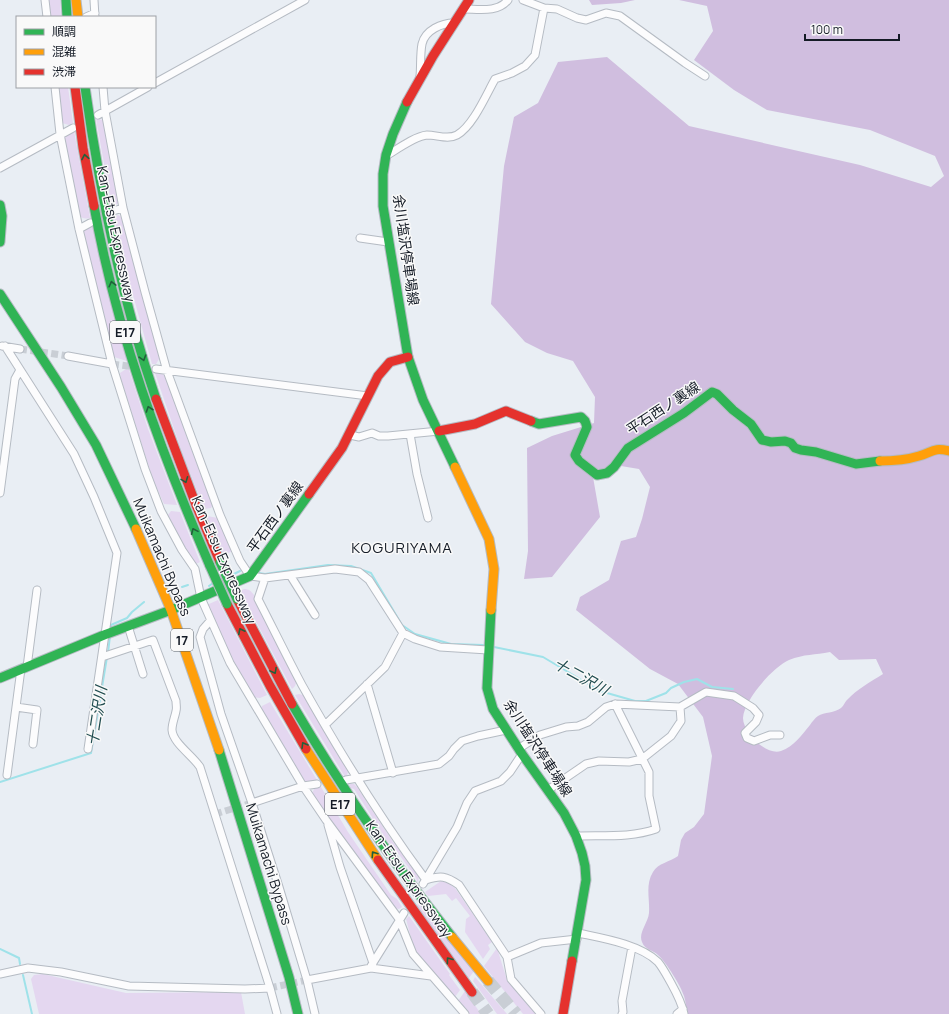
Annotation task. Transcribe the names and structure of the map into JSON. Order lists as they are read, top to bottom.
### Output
{
  "streets": {
    "main road": [
      "Kan-Etsu Expressway",
      "余川塩沢停車場線",
      "E17",
      "平石西ノ裏線",
      "Muikamachi Bypass",
      "17"
    ]
  },
  "crossings": [
    ["余川塩沢停車場線", "平石西ノ裏線"]
  ],
  "districts": ["KOGURIYAMA"],
  "water": ["十二沢川"],
  "legend": ["順調", "混雑", "渋滞"],
  "scale_bar": "100 m"
}
